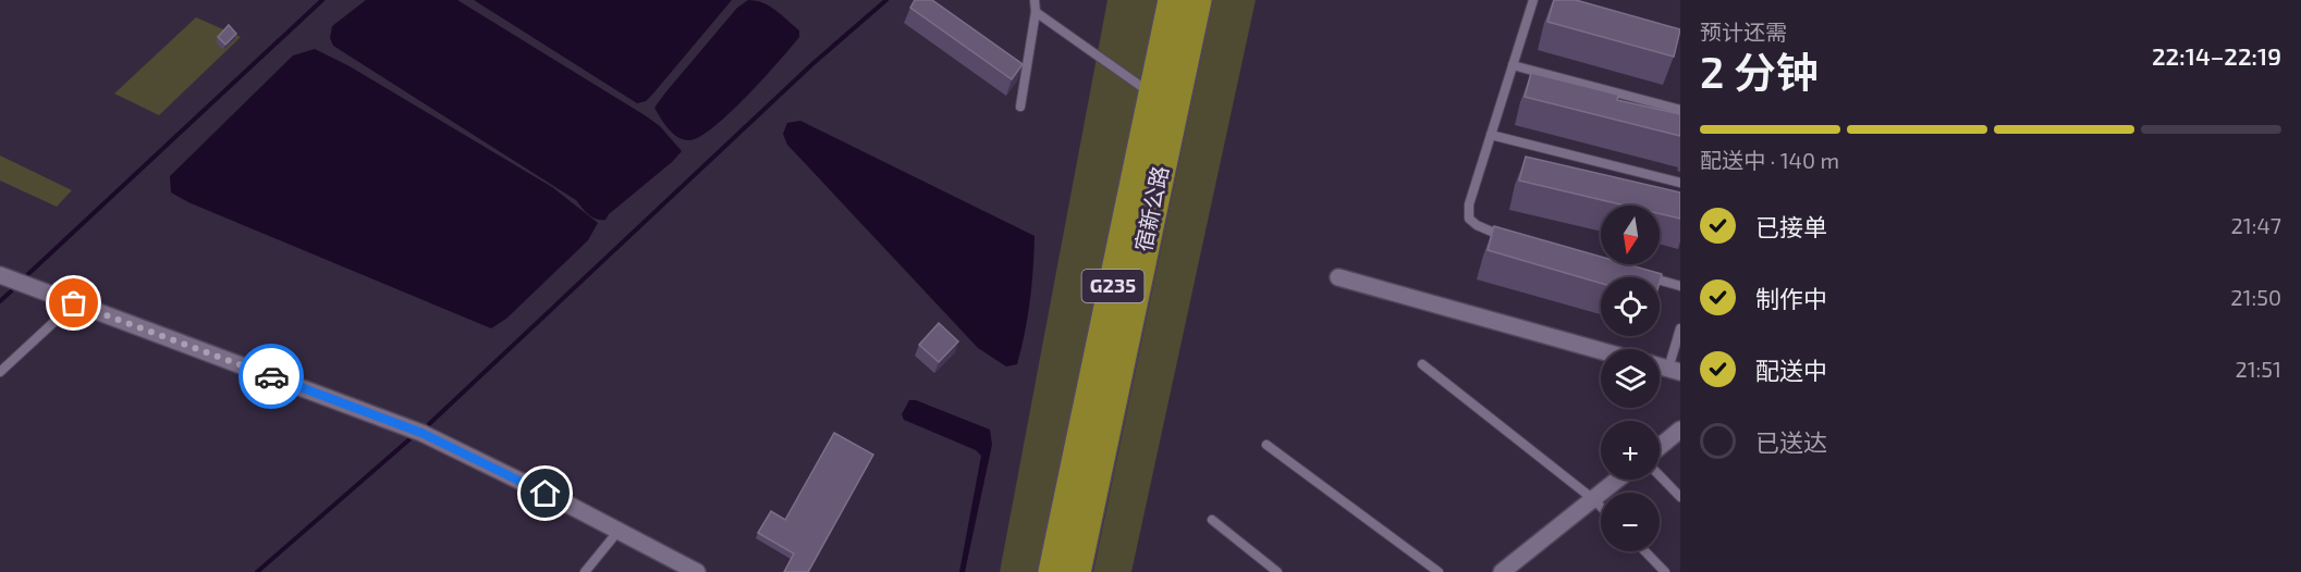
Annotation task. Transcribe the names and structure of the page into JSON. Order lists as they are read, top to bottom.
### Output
{
  "streets": {
    "highway": ["宿新公路", "G235"]
  },
  "north": "bottom",
  "page": {
    "heading": ["2 分钟", "预计还需", "22:14–22:19"],
    "bar": "配送中 · 140 m",
    "list": [
      ["已接单", "21:47"],
      ["制作中", "21:50"],
      ["配送中", "21:51"],
      "已送达"
    ],
    "map_buttons": ["+", "−"]
  }
}
